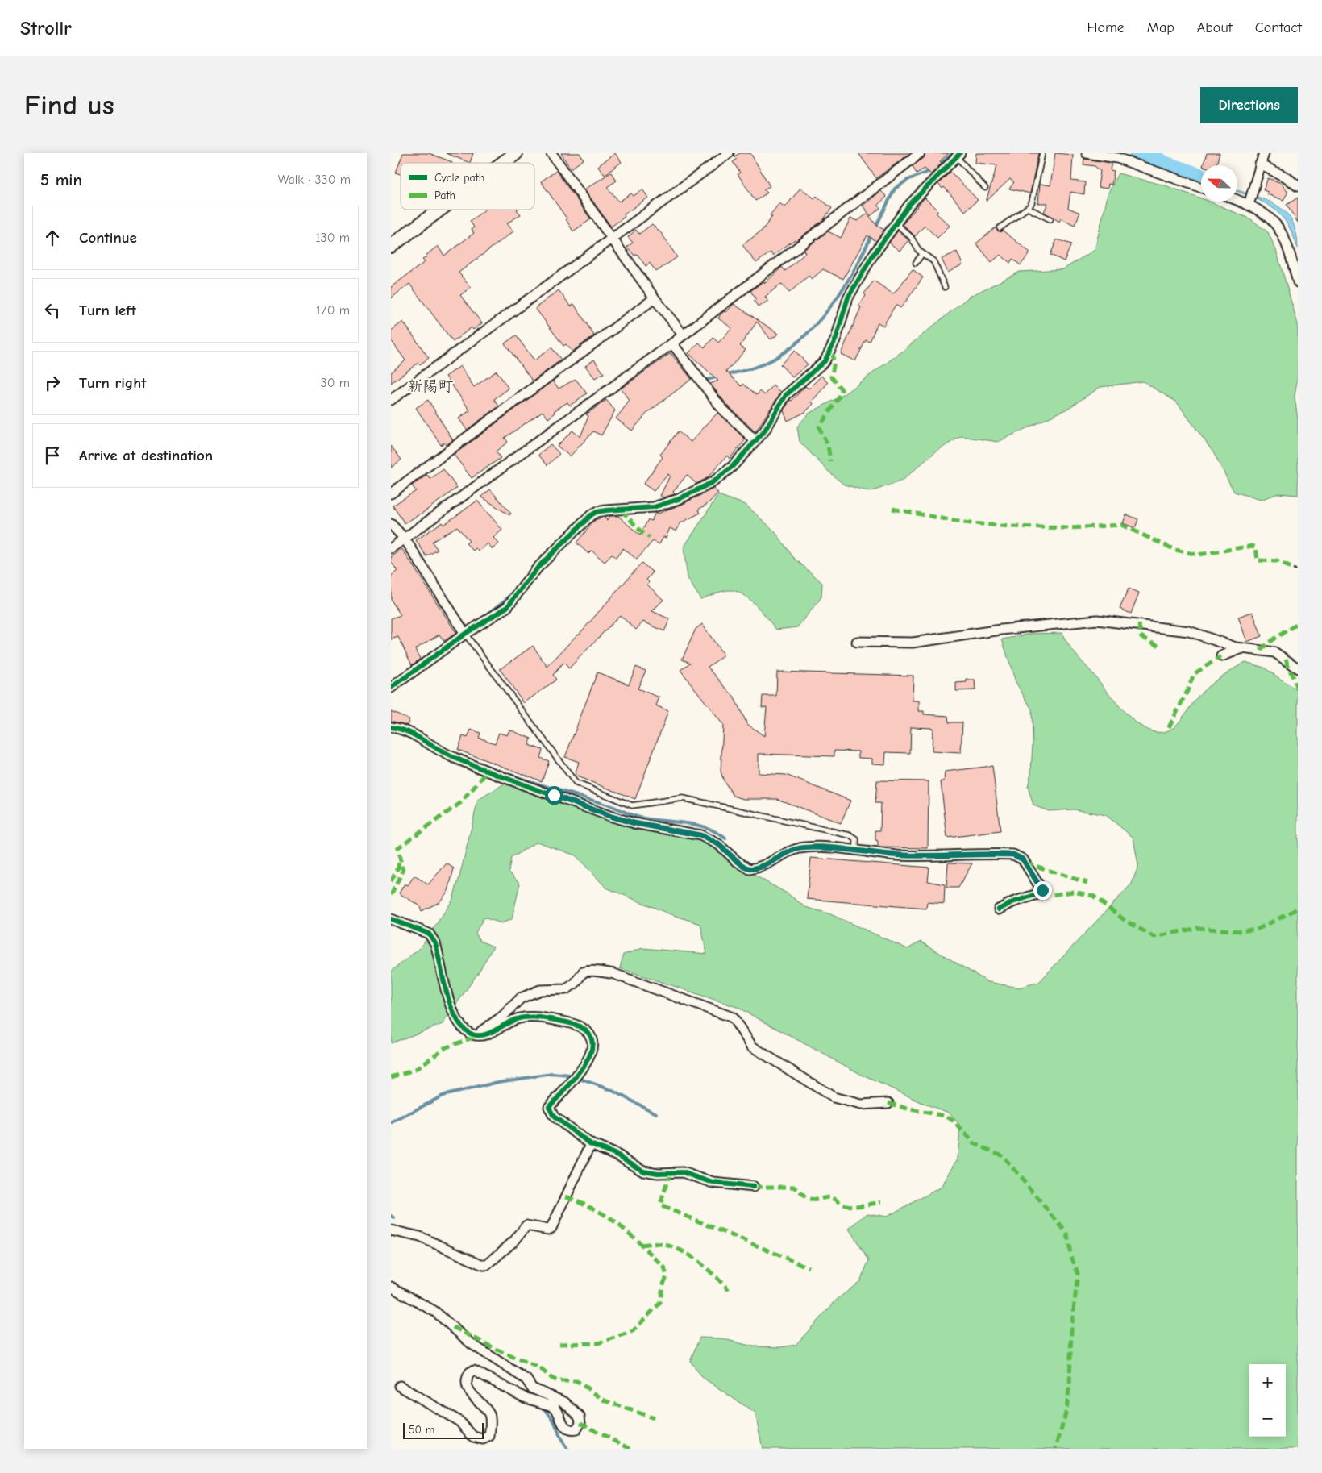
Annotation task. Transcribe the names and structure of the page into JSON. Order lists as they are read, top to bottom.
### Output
{
  "districts": ["新陽町"],
  "legend": ["Cycle path", "Path"],
  "scale_bar": "50 m",
  "north": "left",
  "page": {
    "header": "Strollr",
    "nav": [
      "Home",
      "Map",
      "About",
      "Contact"
    ],
    "buttons": "Directions",
    "title": "Find us",
    "heading": ["5 min", "Walk · 330 m"],
    "list": [
      ["Continue", "130 m"],
      ["Turn left", "170 m"],
      ["Turn right", "30 m"],
      "Arrive at destination"
    ],
    "map_buttons": ["+", "−"],
    "scale": "50 m"
  }
}
